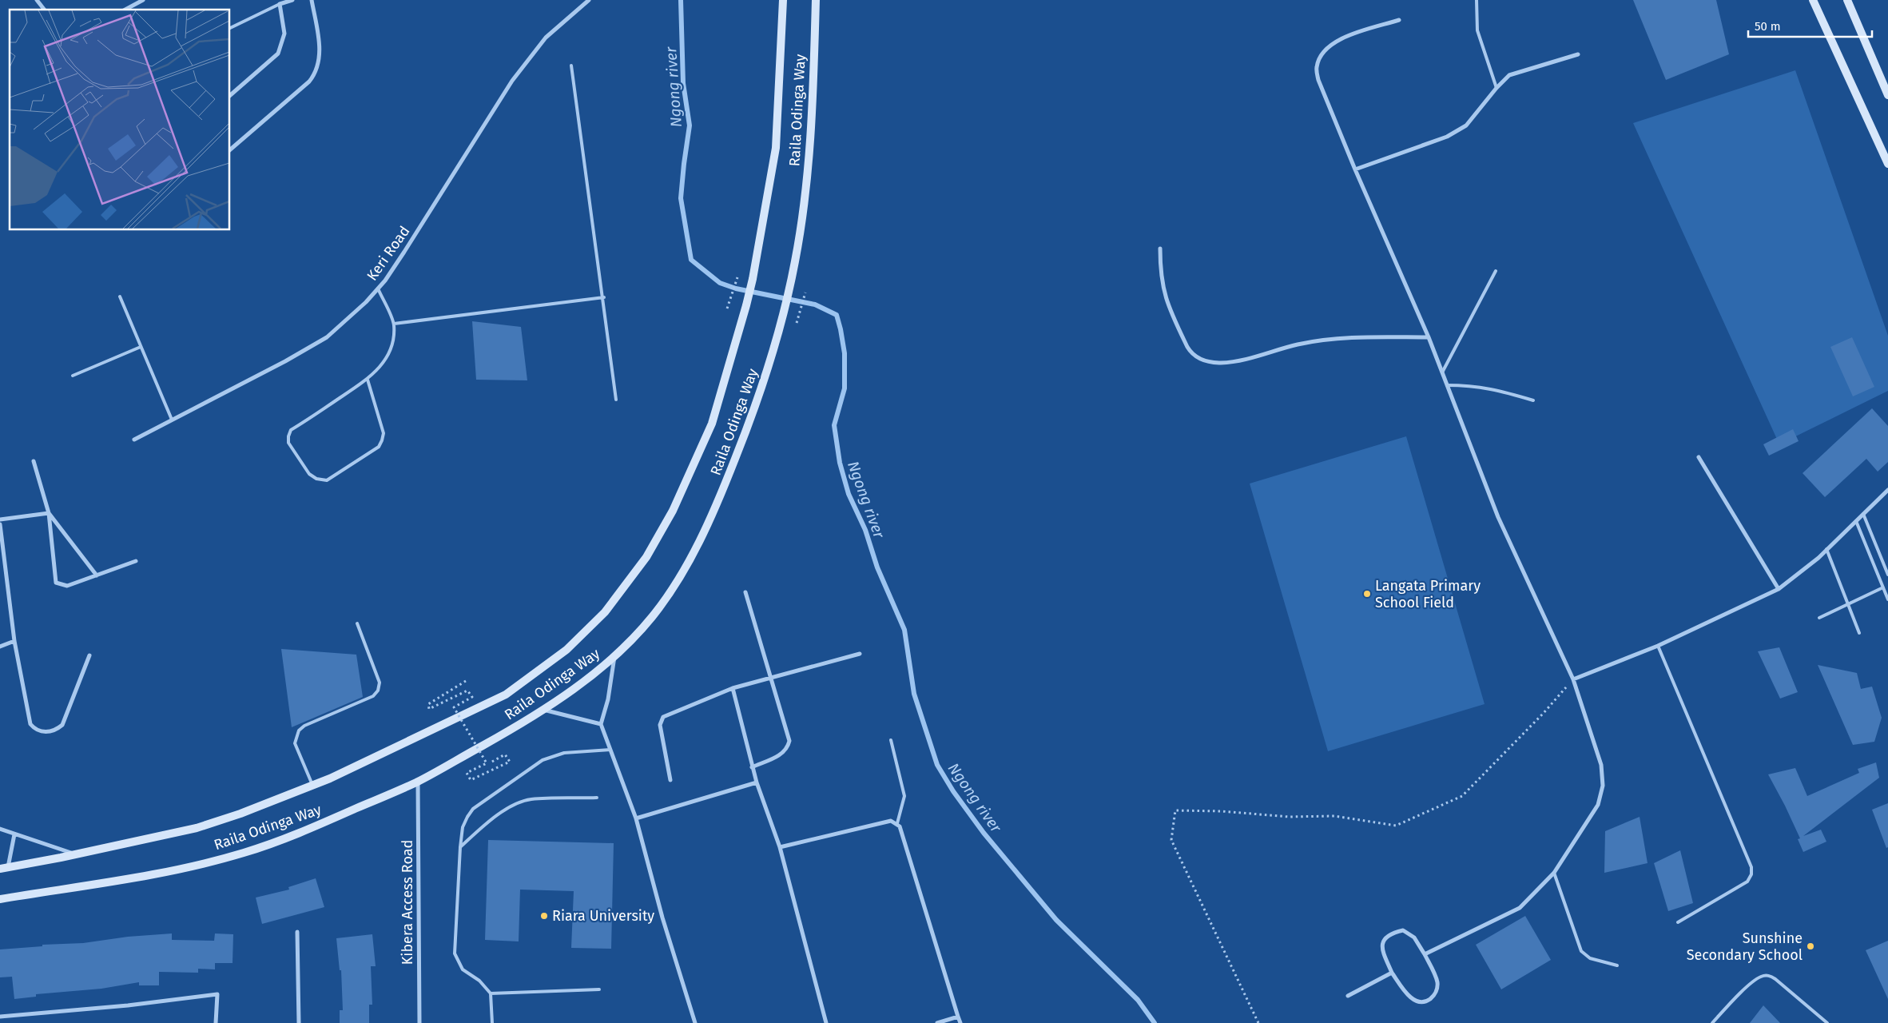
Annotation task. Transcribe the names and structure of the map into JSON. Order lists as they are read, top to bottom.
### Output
{
  "streets": {
    "main road": ["Raila Odinga Way"],
    "street": ["Keri Road", "Kibera Access Road"]
  },
  "crossings": [
    ["Raila Odinga Way", "Kibera Access Road"]
  ],
  "water": ["Ngong river"],
  "places": ["Langata Primary School Field", "Riara University", "Sunshine Secondary School"],
  "scale_bar": "50 m"
}
